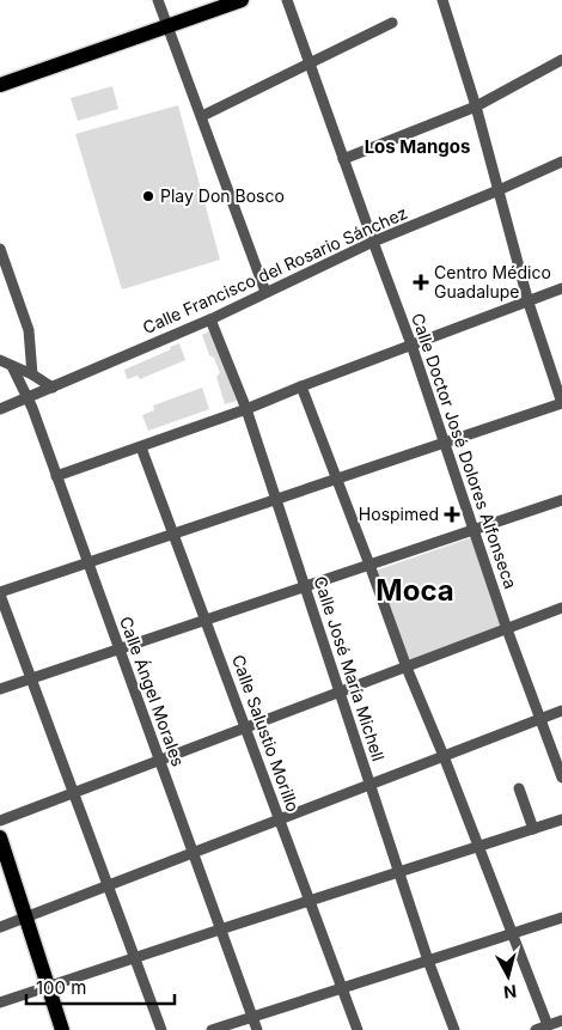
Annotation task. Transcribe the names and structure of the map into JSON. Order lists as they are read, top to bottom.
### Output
{
  "streets": {
    "street": [
      "Calle Francisco del Rosario Sánchez",
      "Calle Doctor José Dolores Alfonseca",
      "Calle José María Michell",
      "Calle Ángel Morales",
      "Calle Salustio Morillo"
    ]
  },
  "crossings": [
    ["Calle Francisco del Rosario Sánchez", "Calle Doctor José Dolores Alfonseca"],
    ["Calle Francisco del Rosario Sánchez", "Calle José María Michell"],
    ["Calle Francisco del Rosario Sánchez", "Calle Ángel Morales"]
  ],
  "districts": ["Los Mangos", "Moca"],
  "places": {
    "other": ["Play Don Bosco"],
    "health": ["Centro Médico Guadalupe", "Hospimed"]
  },
  "scale_bar": "100 m",
  "north": "bottom"
}
